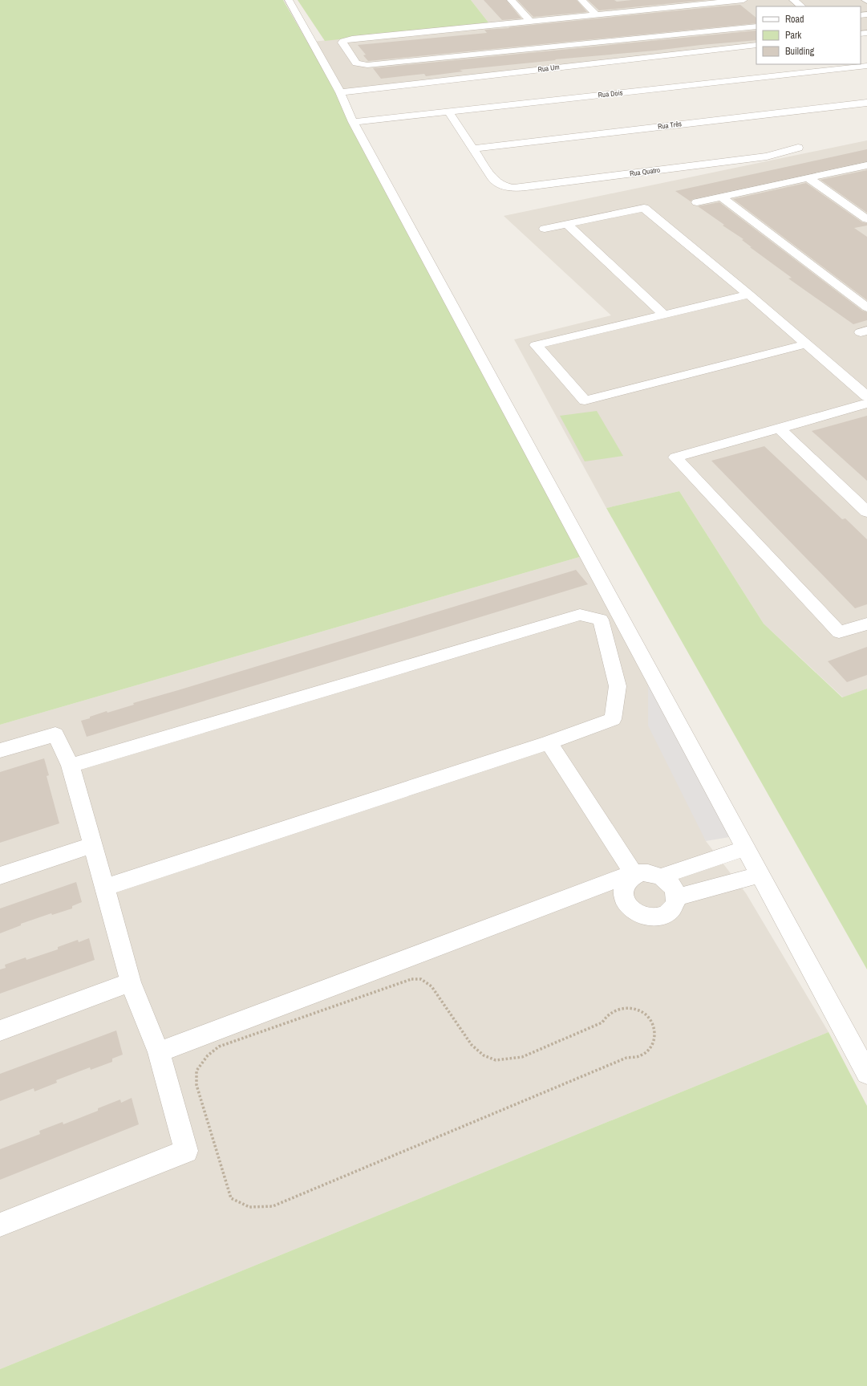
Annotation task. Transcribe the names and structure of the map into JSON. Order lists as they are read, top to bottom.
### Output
{
  "streets": {
    "street": [
      "Rua Um",
      "Rua Dois",
      "Rua Três",
      "Rua Quatro"
    ]
  },
  "crossings": [
    ["Rua Três", "Rua Quatro"]
  ],
  "legend": ["Road", "Park", "Building"]
}
